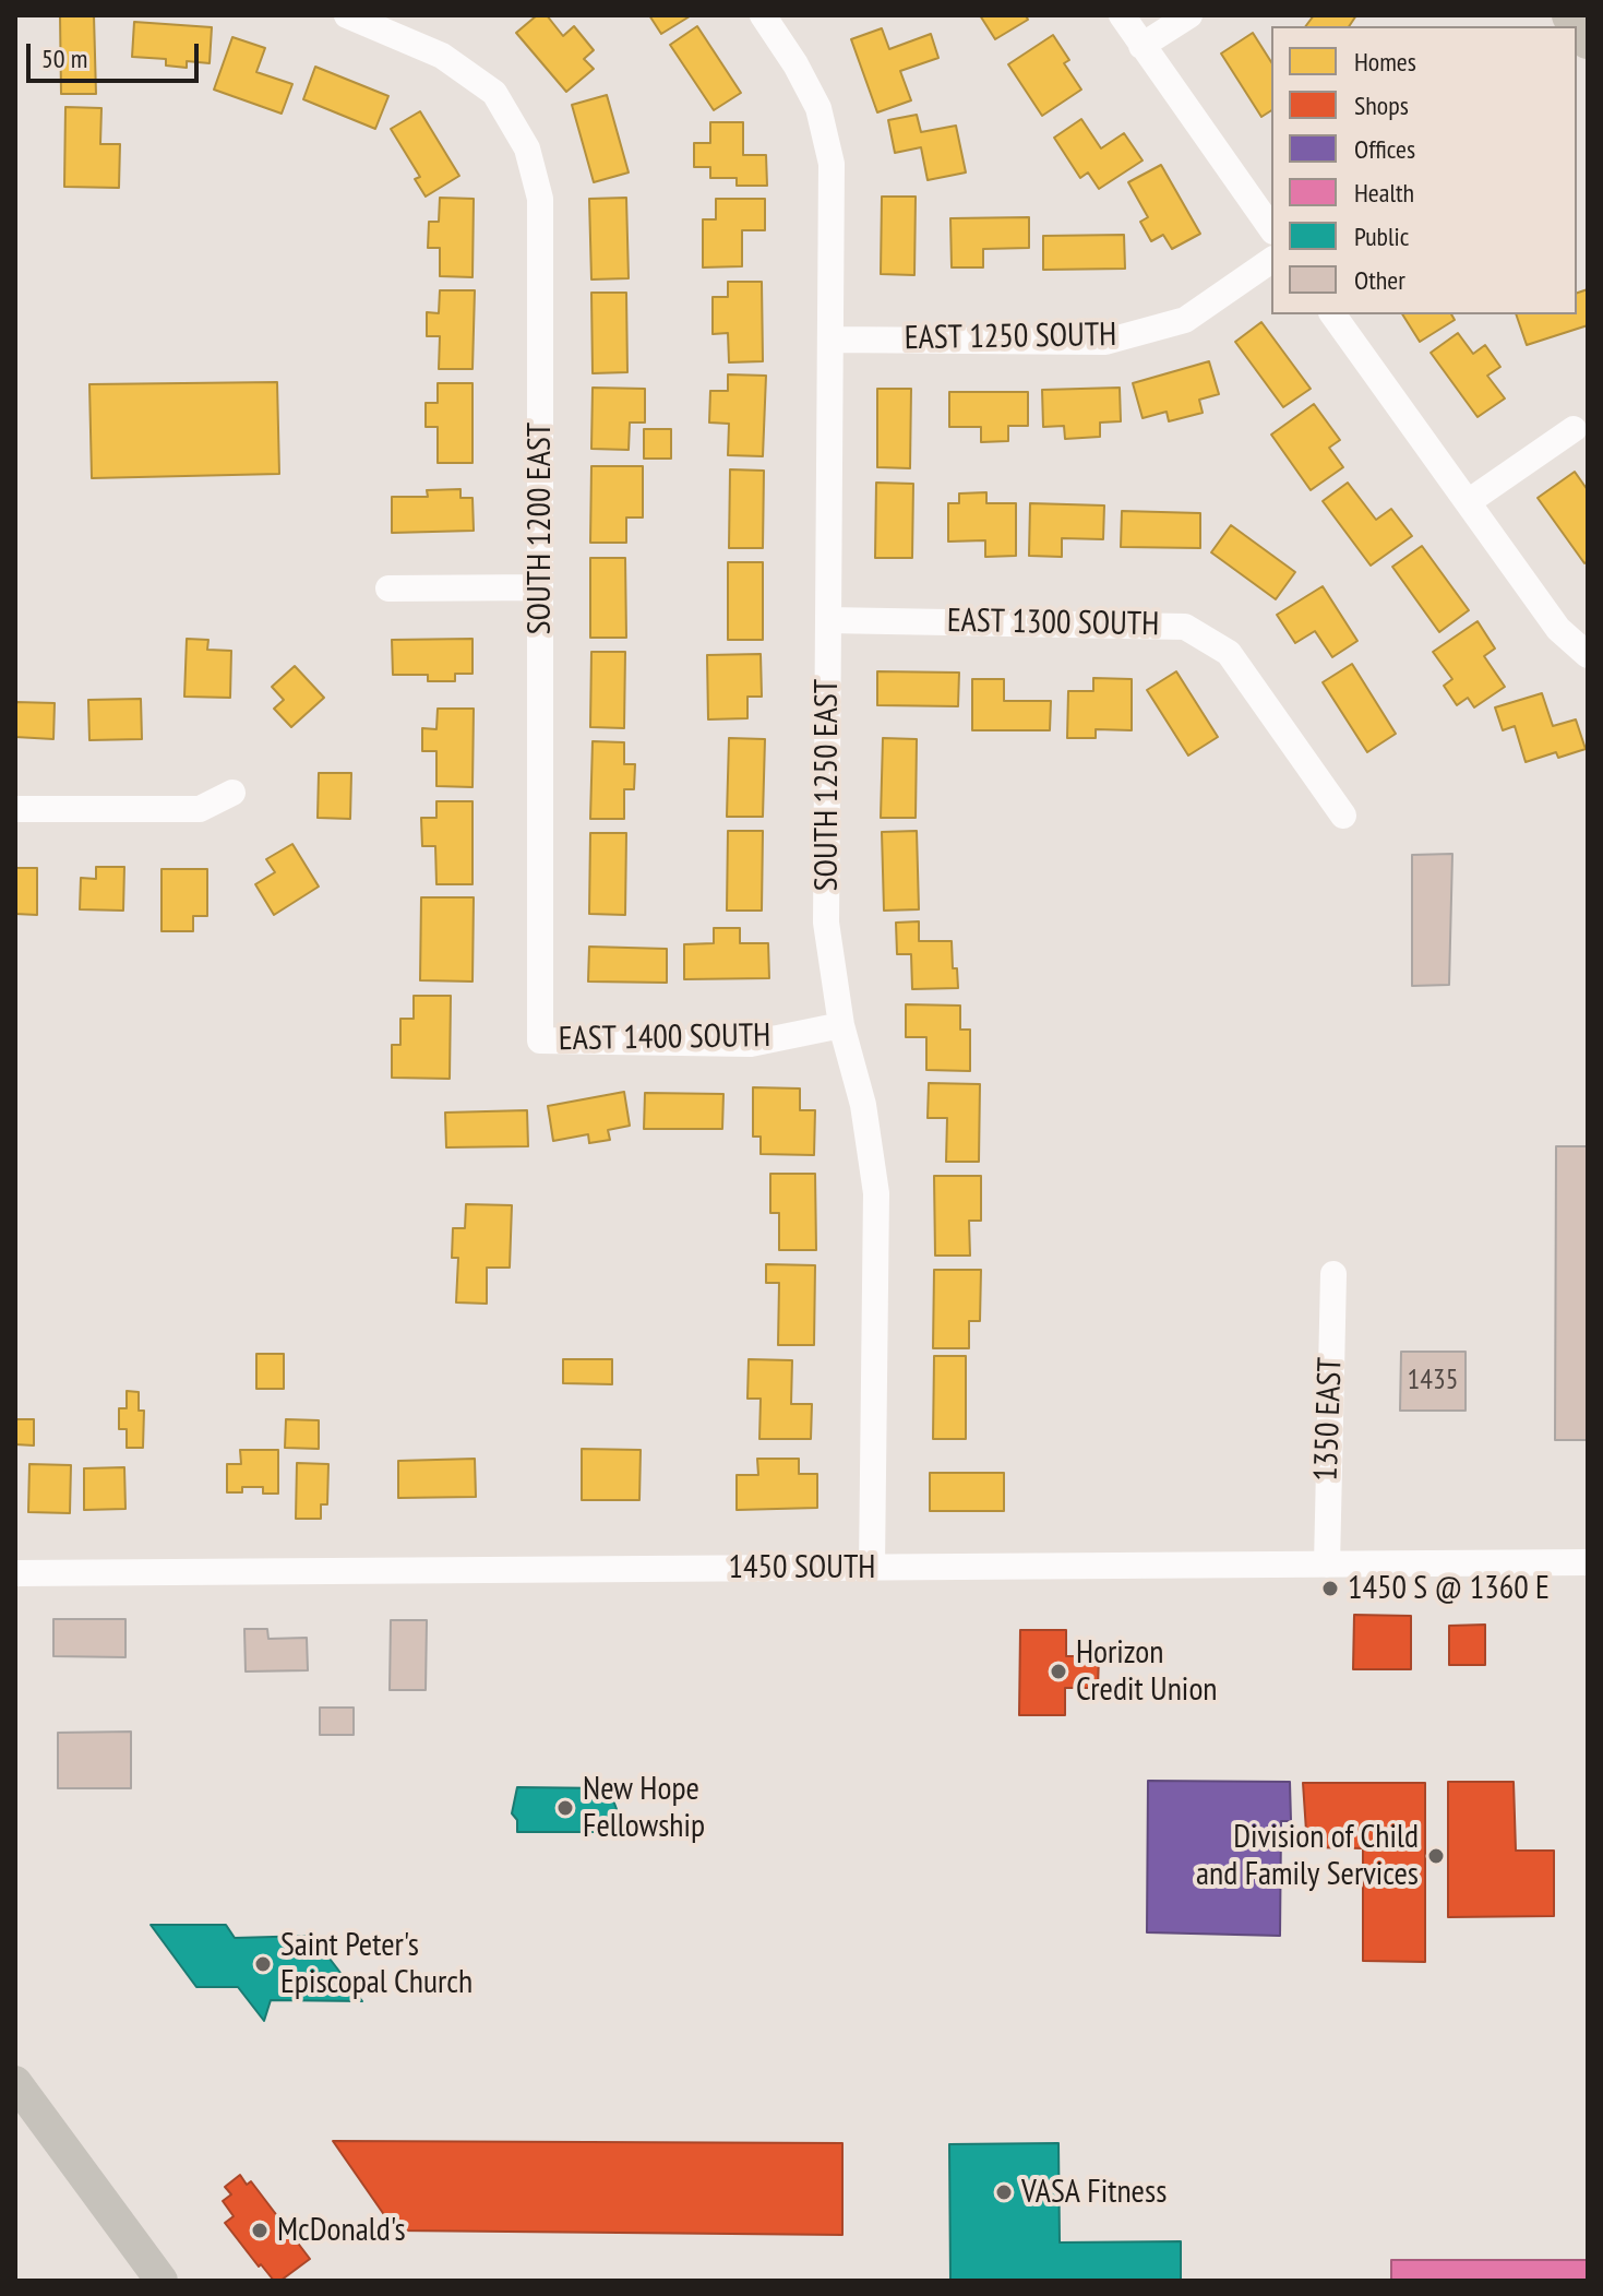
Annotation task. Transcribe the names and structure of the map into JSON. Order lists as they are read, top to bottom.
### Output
{
  "streets": {
    "street": [
      "EAST 1250 SOUTH",
      "SOUTH 1200 EAST",
      "EAST 1300 SOUTH",
      "SOUTH 1250 EAST",
      "EAST 1400 SOUTH",
      "1350 EAST",
      "1450 SOUTH"
    ]
  },
  "crossings": [
    ["EAST 1250 SOUTH", "SOUTH 1250 EAST"],
    ["SOUTH 1200 EAST", "EAST 1400 SOUTH"],
    ["EAST 1300 SOUTH", "SOUTH 1250 EAST"],
    ["SOUTH 1250 EAST", "EAST 1400 SOUTH"],
    ["SOUTH 1250 EAST", "1450 SOUTH"],
    ["1350 EAST", "1450 SOUTH"]
  ],
  "places": [
    "1450 S @ 1360 E",
    "Horizon Credit Union",
    "New Hope Fellowship",
    "Division of Child and Family Services",
    "Saint Peter's Episcopal Church",
    "VASA Fitness",
    "McDonald's"
  ],
  "house_numbers": ["1435"],
  "legend": [
    "Homes",
    "Shops",
    "Offices",
    "Health",
    "Public",
    "Other"
  ],
  "scale_bar": "50 m"
}
